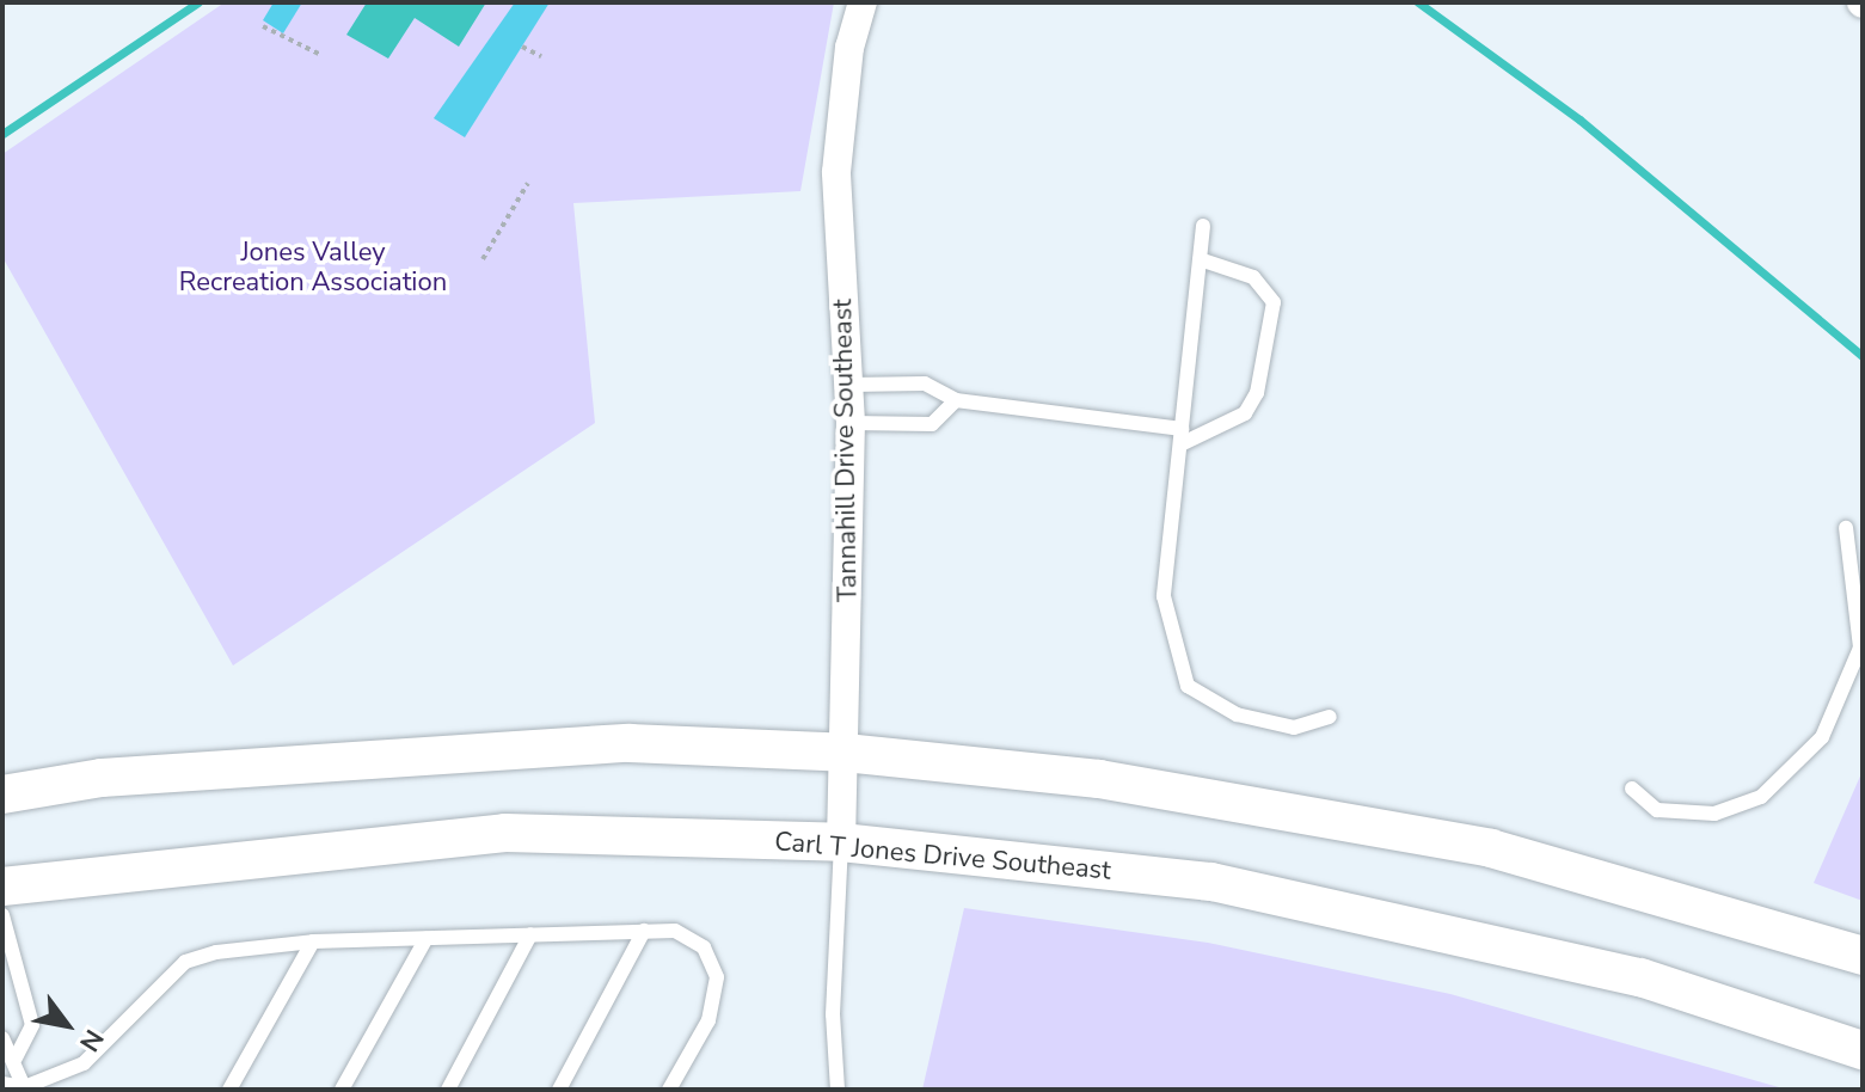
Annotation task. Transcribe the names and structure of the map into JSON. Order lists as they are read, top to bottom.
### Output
{
  "streets": {
    "main road": ["Carl T Jones Drive Southeast"],
    "street": ["Tannahill Drive Southeast"]
  },
  "crossings": [
    ["Tannahill Drive Southeast", "Carl T Jones Drive Southeast"]
  ],
  "parks": ["Jones Valley Recreation Association"],
  "north": "bottom right"
}
